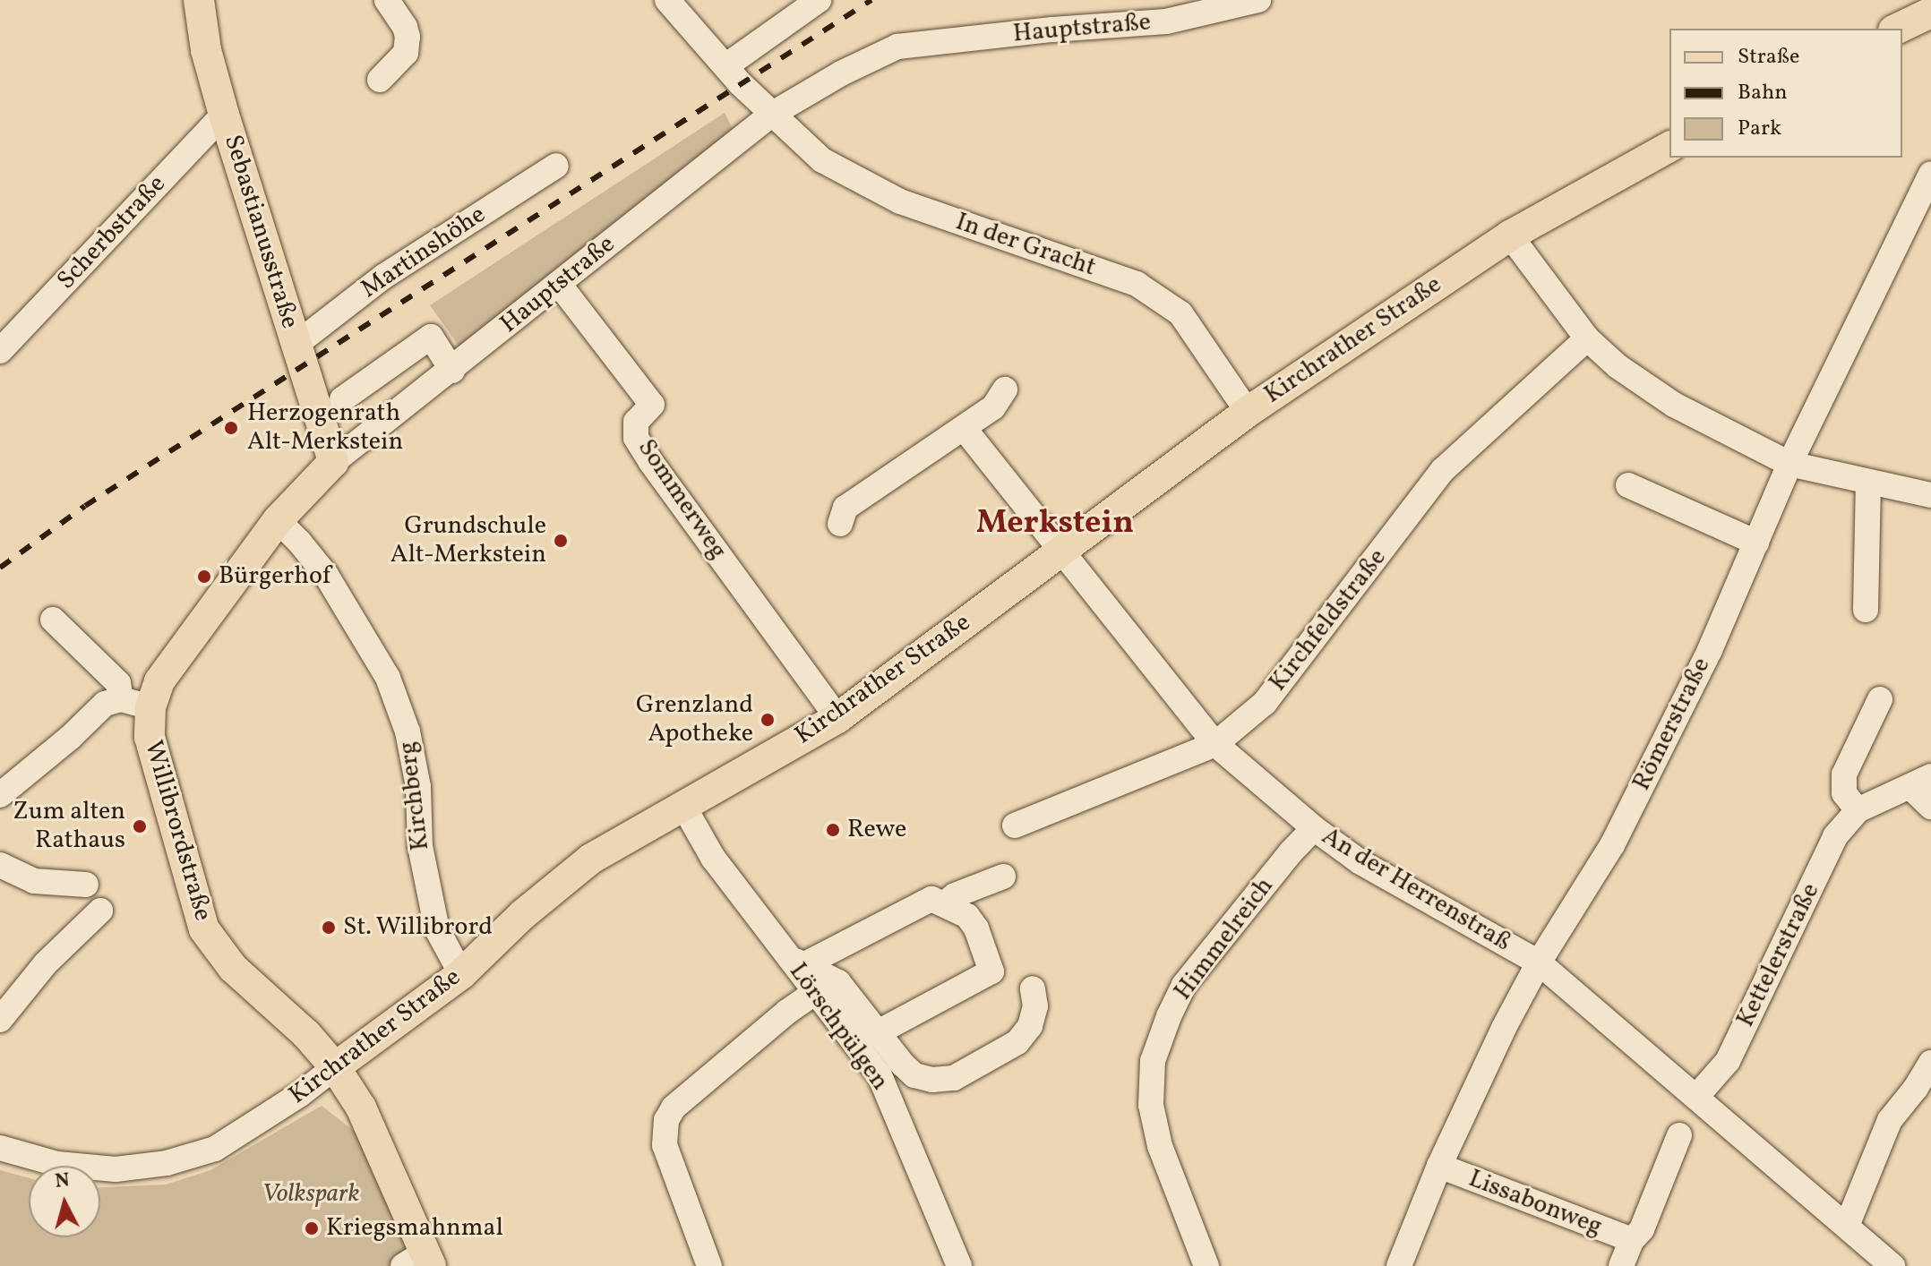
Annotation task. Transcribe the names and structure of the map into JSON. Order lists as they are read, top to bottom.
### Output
{
  "streets": {
    "main road": [
      "Hauptstraße",
      "Sebastianusstraße",
      "Kirchrather Straße",
      "Willibrordstraße"
    ],
    "street": [
      "Scherbstraße",
      "In der Gracht",
      "Martinshöhe",
      "Sommerweg",
      "Kirchfeldstraße",
      "Römerstraße",
      "Kirchberg",
      "An der Herrenstraß",
      "Himmelreich",
      "Kettelerstraße",
      "Lörschpülgen",
      "Lissabonweg"
    ]
  },
  "crossings": [
    ["Hauptstraße", "Sebastianusstraße"],
    ["Hauptstraße", "In der Gracht"],
    ["Hauptstraße", "Sommerweg"],
    ["Hauptstraße", "Kirchberg"],
    ["Hauptstraße", "Willibrordstraße"],
    ["Sebastianusstraße", "Scherbstraße"],
    ["Sebastianusstraße", "Martinshöhe"],
    ["In der Gracht", "Kirchrather Straße"],
    ["Kirchrather Straße", "Sommerweg"],
    ["Kirchrather Straße", "Kirchberg"],
    ["Kirchrather Straße", "Willibrordstraße"],
    ["Kirchrather Straße", "An der Herrenstraß"],
    ["Kirchrather Straße", "Lörschpülgen"],
    ["Kirchfeldstraße", "An der Herrenstraß"],
    ["Römerstraße", "An der Herrenstraß"],
    ["Römerstraße", "Lissabonweg"],
    ["An der Herrenstraß", "Himmelreich"],
    ["An der Herrenstraß", "Kettelerstraße"]
  ],
  "districts": ["Merkstein"],
  "parks": ["Volkspark"],
  "places": [
    "Herzogenrath Alt-Merkstein",
    "Grundschule Alt-Merkstein",
    "Bürgerhof",
    "Grenzland Apotheke",
    "Zum alten Rathaus",
    "Rewe",
    "St. Willibrord",
    "Kriegsmahnmal"
  ],
  "legend": ["Straße", "Bahn", "Park"],
  "north": "top"
}
